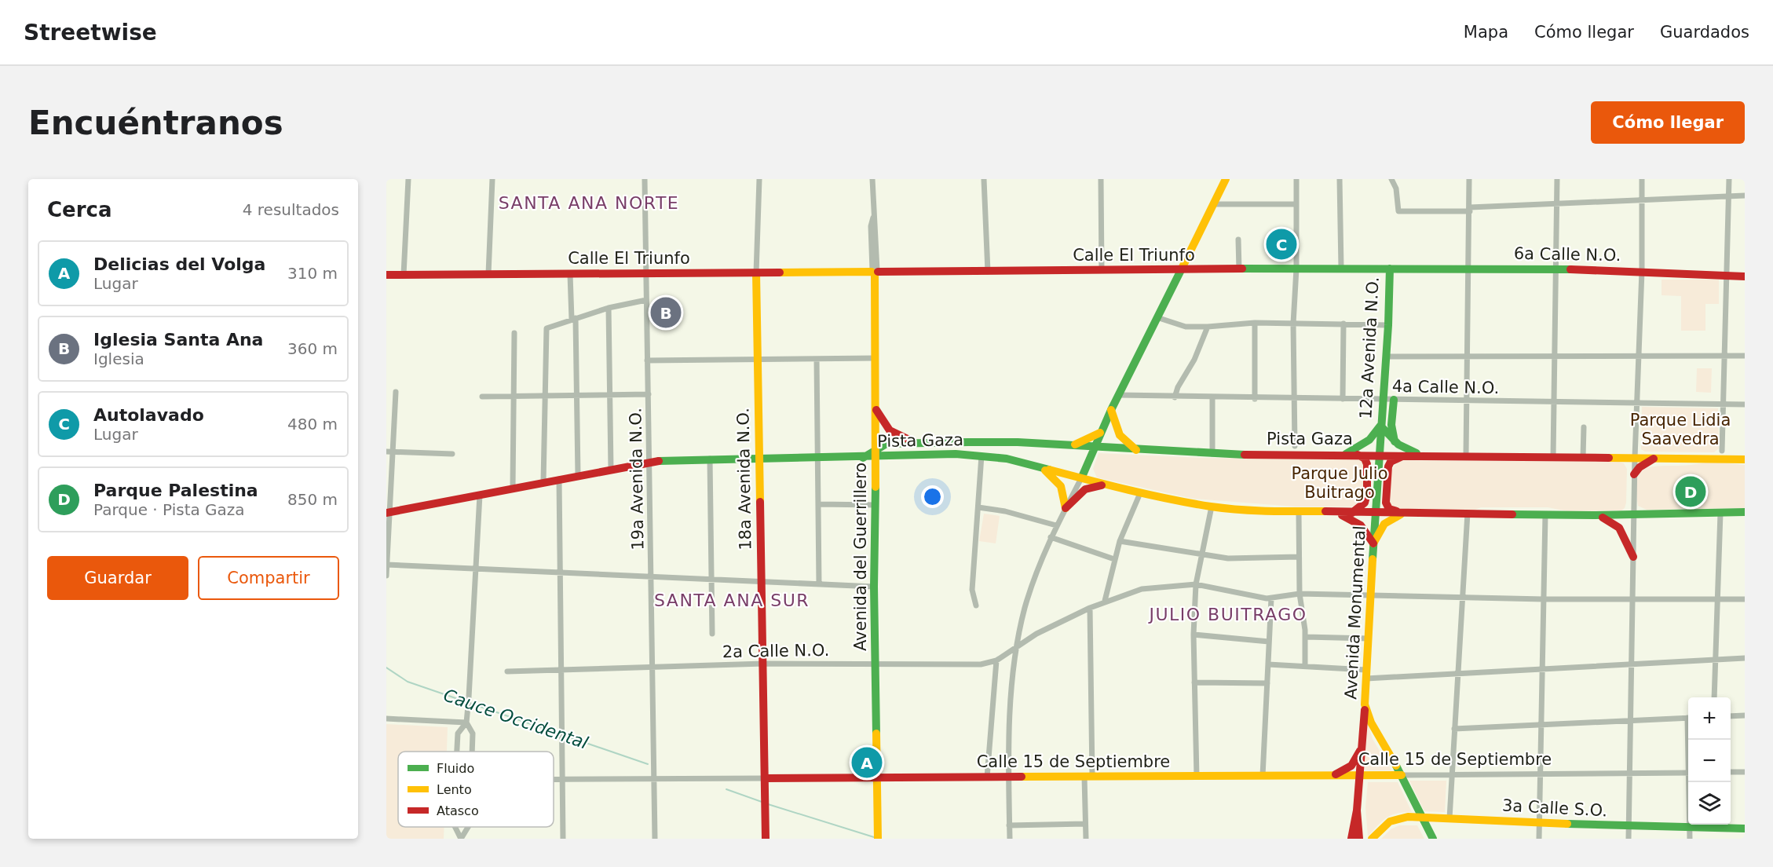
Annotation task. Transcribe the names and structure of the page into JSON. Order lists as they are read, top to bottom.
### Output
{
  "streets": {
    "main road": [
      "6a Calle N.O.",
      "Calle El Triunfo",
      "12a Avenida N.O.",
      "Pista Gaza",
      "18a Avenida N.O.",
      "Avenida del Guerrillero",
      "Avenida Monumental",
      "Calle 15 de Septiembre",
      "3a Calle S.O."
    ],
    "street": ["4a Calle N.O.", "19a Avenida N.O.", "2a Calle N.O."]
  },
  "crossings": [
    ["6a Calle N.O.", "Calle El Triunfo"],
    ["6a Calle N.O.", "12a Avenida N.O."],
    ["Calle El Triunfo", "12a Avenida N.O."],
    ["Calle El Triunfo", "19a Avenida N.O."],
    ["Calle El Triunfo", "18a Avenida N.O."],
    ["Calle El Triunfo", "Avenida del Guerrillero"],
    ["12a Avenida N.O.", "4a Calle N.O."],
    ["12a Avenida N.O.", "Pista Gaza"],
    ["12a Avenida N.O.", "Avenida Monumental"],
    ["Pista Gaza", "Avenida del Guerrillero"],
    ["Pista Gaza", "Avenida Monumental"],
    ["19a Avenida N.O.", "2a Calle N.O."],
    ["19a Avenida N.O.", "Calle 15 de Septiembre"],
    ["18a Avenida N.O.", "2a Calle N.O."],
    ["18a Avenida N.O.", "Calle 15 de Septiembre"],
    ["Avenida del Guerrillero", "2a Calle N.O."],
    ["Avenida del Guerrillero", "Calle 15 de Septiembre"],
    ["Avenida Monumental", "Calle 15 de Septiembre"],
    ["Avenida Monumental", "3a Calle S.O."]
  ],
  "districts": ["SANTA ANA NORTE", "SANTA ANA SUR", "JULIO BUITRAGO"],
  "water": ["Cauce Occidental"],
  "parks": ["Parque Lidia Saavedra", "Parque Julio Buitrago"],
  "legend": ["Fluido", "Lento", "Atasco"],
  "page": {
    "header": "Streetwise",
    "nav": ["Mapa", "Cómo llegar", "Guardados"],
    "buttons": [
      "Cómo llegar",
      ["Guardar", "Compartir"]
    ],
    "title": "Encuéntranos",
    "heading": ["Cerca", "4 resultados"],
    "pins": [
      "C",
      "B",
      "D",
      "A"
    ],
    "list": [
      {
        "mark": "A",
        "name": "Delicias del Volga",
        "note": "Lugar",
        "value": "310 m"
      },
      {
        "mark": "B",
        "name": "Iglesia Santa Ana",
        "note": "Iglesia",
        "value": "360 m"
      },
      {
        "mark": "C",
        "name": "Autolavado",
        "note": "Lugar",
        "value": "480 m"
      },
      {
        "mark": "D",
        "name": "Parque Palestina",
        "note": "Parque · Pista Gaza",
        "value": "850 m"
      }
    ],
    "map_buttons": ["+", "−"]
  }
}
